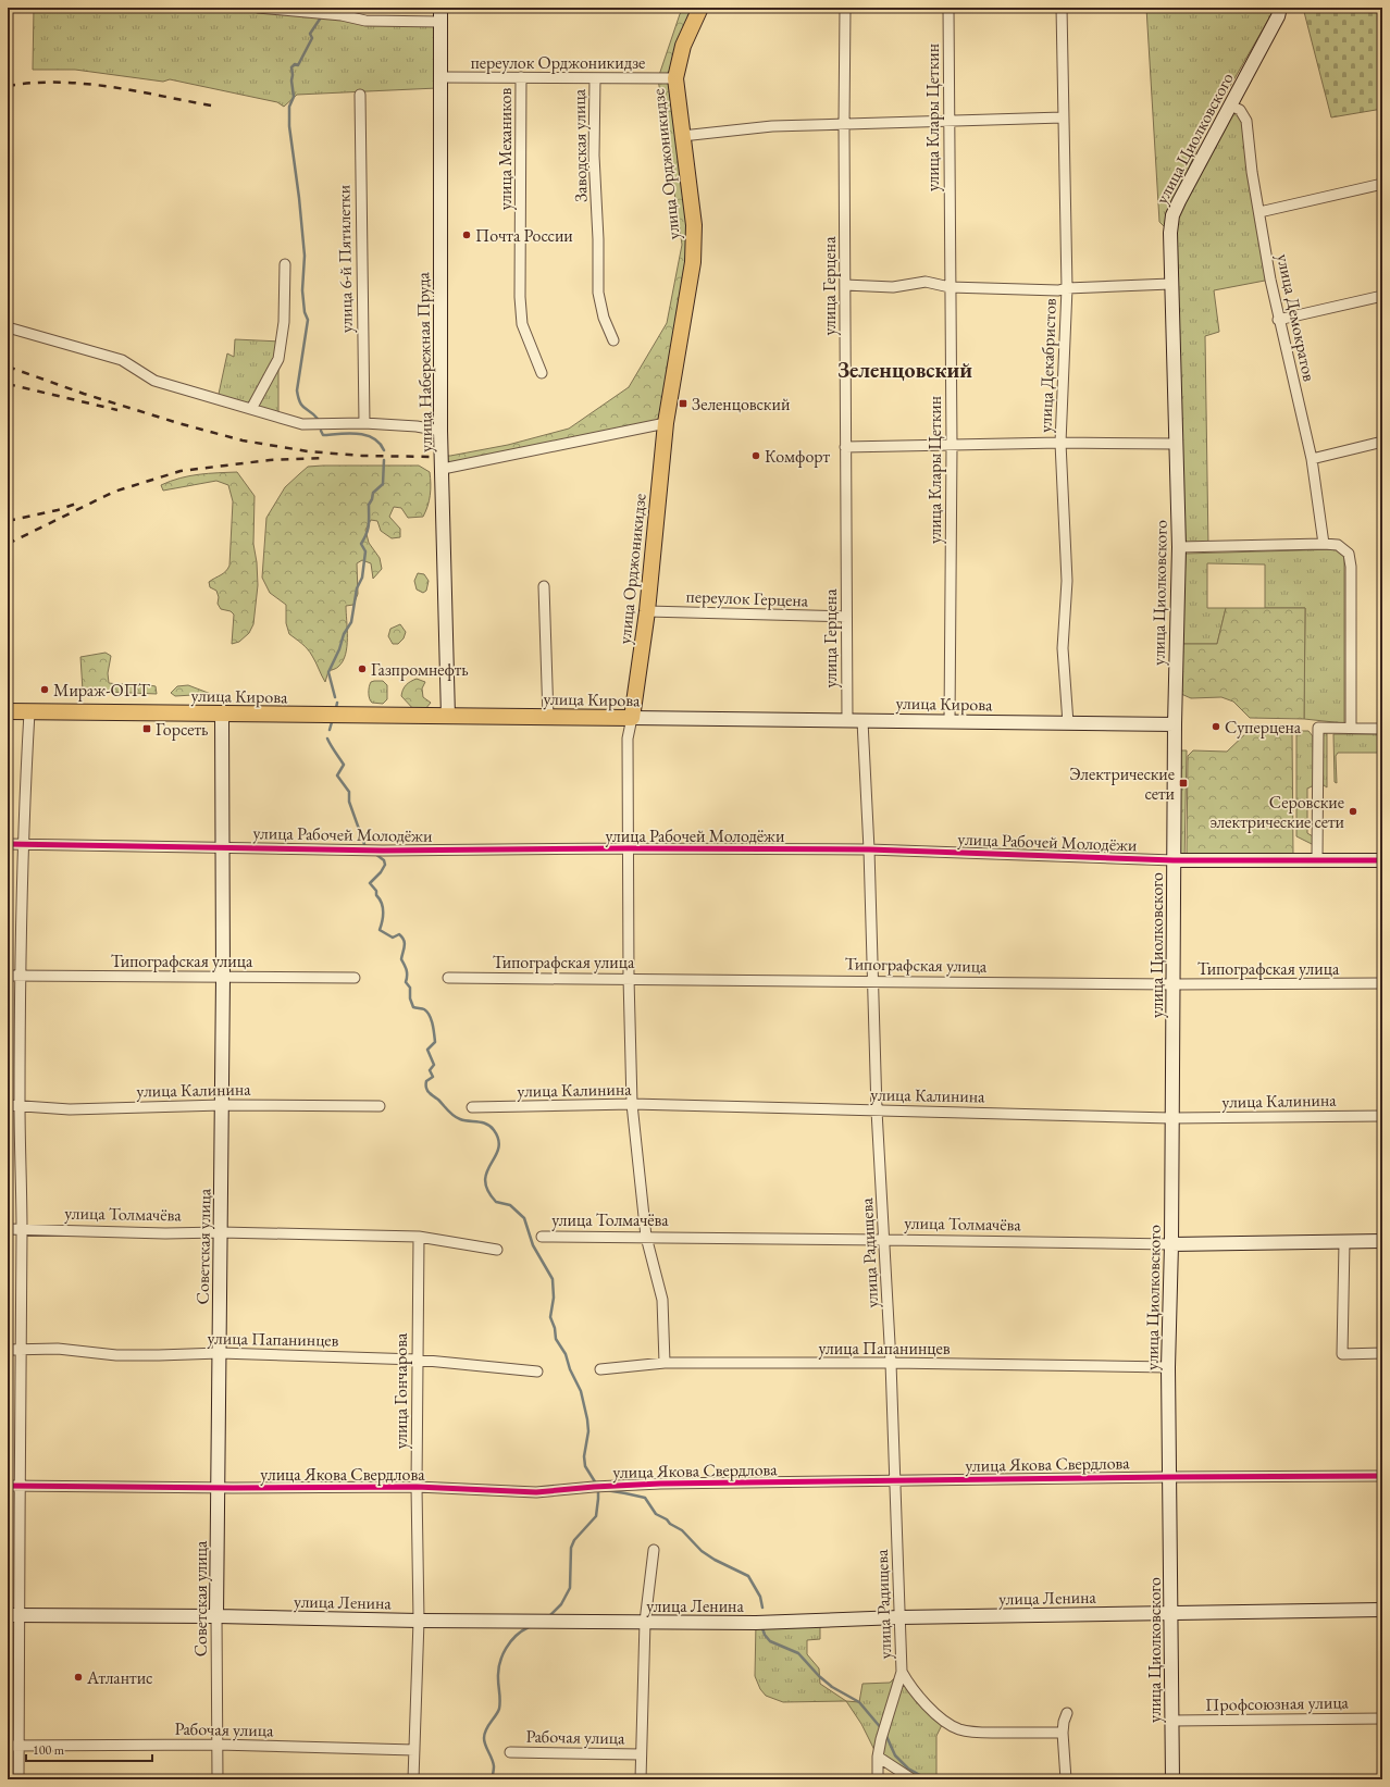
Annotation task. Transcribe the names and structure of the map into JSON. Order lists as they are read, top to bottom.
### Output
{
  "streets": {
    "main road": [
      "улица Циолковского",
      "улица Орджоникидзе",
      "улица Набережная Пруда",
      "улица Кирова",
      "улица Рабочей Молодёжи",
      "улица Толмачёва",
      "Советская улица",
      "улица Ленина"
    ],
    "street": [
      "переулок Орджоникидзе",
      "улица Клары Цеткин",
      "Заводская улица",
      "улица Механиков",
      "улица 6-й Пятилетки",
      "улица Герцена",
      "улица Демократов",
      "улица Декабристов",
      "переулок Герцена",
      "Типографская улица",
      "улица Калинина",
      "улица Радищева",
      "улица Папанинцев",
      "улица Гончарова",
      "улица Якова Свердлова",
      "Профсоюзная улица",
      "Рабочая улица"
    ]
  },
  "crossings": [
    ["переулок Орджоникидзе", "Заводская улица"],
    ["переулок Орджоникидзе", "улица Механиков"],
    ["переулок Орджоникидзе", "улица Орджоникидзе"],
    ["переулок Орджоникидзе", "улица Набережная Пруда"],
    ["улица Клары Цеткин", "улица Кирова"],
    ["улица Циолковского", "улица Демократов"],
    ["улица Циолковского", "улица Кирова"],
    ["улица Циолковского", "улица Рабочей Молодёжи"],
    ["улица Циолковского", "Типографская улица"],
    ["улица Циолковского", "улица Калинина"],
    ["улица Циолковского", "улица Толмачёва"],
    ["улица Циолковского", "улица Папанинцев"],
    ["улица Циолковского", "улица Якова Свердлова"],
    ["улица Циолковского", "улица Ленина"],
    ["улица Циолковского", "Профсоюзная улица"],
    ["улица Орджоникидзе", "переулок Герцена"],
    ["улица Орджоникидзе", "улица Кирова"],
    ["улица Герцена", "переулок Герцена"],
    ["улица Герцена", "улица Кирова"],
    ["улица Набережная Пруда", "улица Кирова"],
    ["улица Декабристов", "улица Кирова"],
    ["улица Кирова", "Советская улица"],
    ["улица Кирова", "улица Радищева"],
    ["улица Рабочей Молодёжи", "Советская улица"],
    ["улица Рабочей Молодёжи", "улица Радищева"],
    ["Типографская улица", "Советская улица"],
    ["Типографская улица", "улица Радищева"],
    ["улица Калинина", "Советская улица"],
    ["улица Калинина", "улица Радищева"],
    ["улица Толмачёва", "Советская улица"],
    ["улица Толмачёва", "улица Радищева"],
    ["улица Толмачёва", "улица Гончарова"],
    ["Советская улица", "улица Папанинцев"],
    ["Советская улица", "улица Якова Свердлова"],
    ["Советская улица", "улица Ленина"],
    ["Советская улица", "Рабочая улица"],
    ["улица Радищева", "улица Папанинцев"],
    ["улица Радищева", "улица Якова Свердлова"],
    ["улица Радищева", "улица Ленина"],
    ["улица Папанинцев", "улица Гончарова"],
    ["улица Гончарова", "улица Якова Свердлова"],
    ["улица Гончарова", "улица Ленина"],
    ["улица Гончарова", "Рабочая улица"]
  ],
  "districts": ["Зеленцовский"],
  "places": {
    "other": [
      "Почта России",
      "Комфорт",
      "Газпромнефть",
      "Мираж-ОПТ",
      "Суперцена",
      "Серовские электрические сети",
      "Атлантис"
    ],
    "transit": ["Зеленцовский", "Горсеть", "Электрические сети"]
  },
  "scale_bar": "100 m"
}
